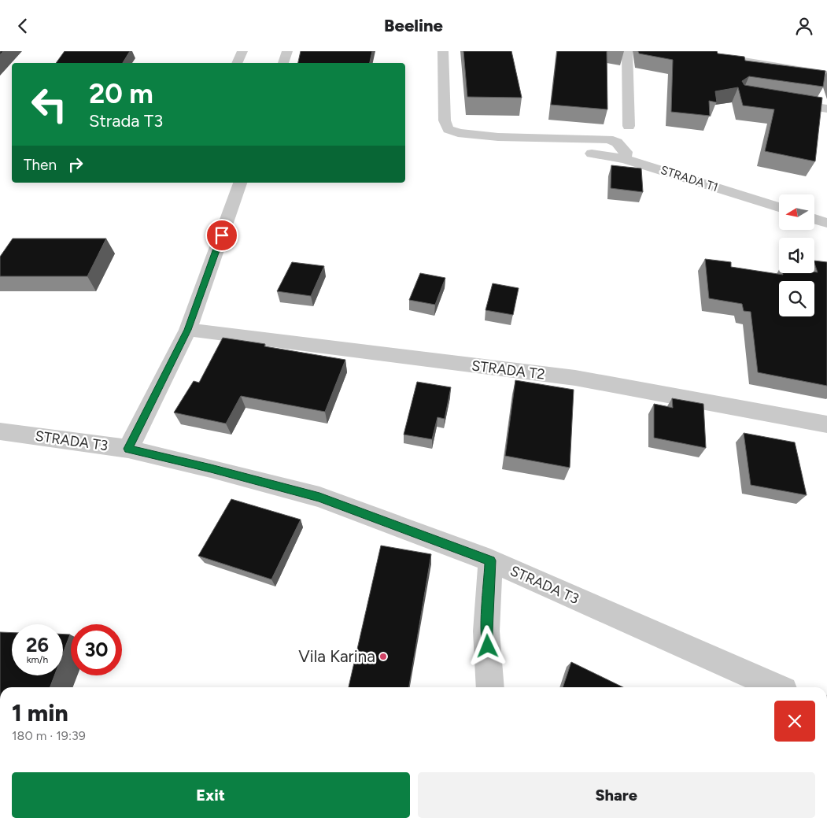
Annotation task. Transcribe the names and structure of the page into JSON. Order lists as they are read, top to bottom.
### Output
{
  "streets": {
    "street": ["STRADA T1", "STRADA T2", "STRADA T3"]
  },
  "places": ["Vila Karina"],
  "north": "left",
  "page": {
    "header": "Beeline",
    "turn": ["20 m", "Strada T3"],
    "then": "Then",
    "speed": "26 km/h",
    "limit": "30",
    "heading": ["1 min", "180 m · 19:39"],
    "buttons": ["Exit", "Share"]
  }
}
